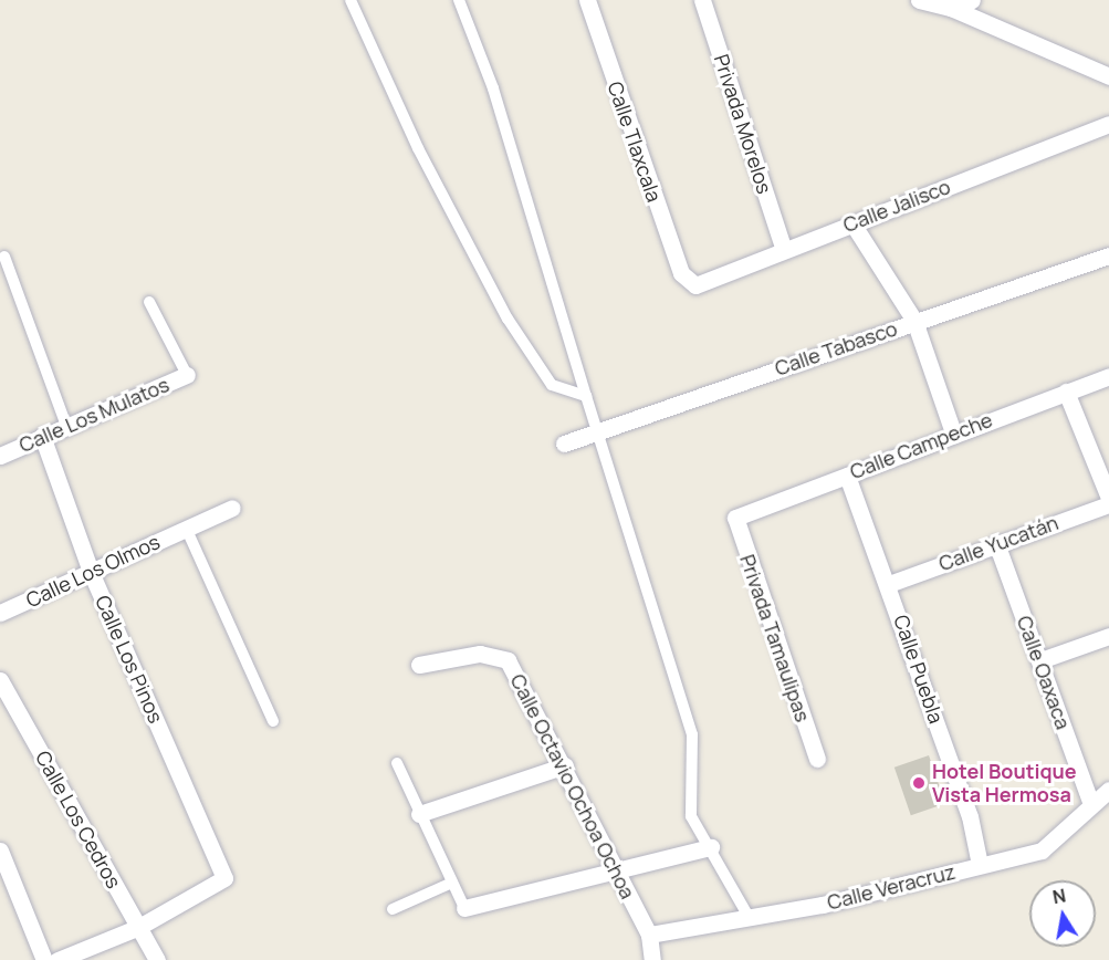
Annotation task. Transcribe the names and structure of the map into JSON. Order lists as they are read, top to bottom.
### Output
{
  "streets": {
    "street": [
      "Privada Morelos",
      "Calle Tlaxcala",
      "Calle Jalisco",
      "Calle Tabasco",
      "Calle Los Mulatos",
      "Calle Campeche",
      "Calle Yucatán",
      "Calle Los Olmos",
      "Privada Tamaulipas",
      "Calle Los Pinos",
      "Calle Puebla",
      "Calle Oaxaca",
      "Calle Octavio Ochoa Ochoa",
      "Calle Los Cedros",
      "Calle Veracruz"
    ]
  },
  "crossings": [
    ["Privada Morelos", "Calle Jalisco"],
    ["Calle Tlaxcala", "Calle Jalisco"],
    ["Calle Los Mulatos", "Calle Los Pinos"],
    ["Calle Campeche", "Privada Tamaulipas"],
    ["Calle Campeche", "Calle Puebla"],
    ["Calle Yucatán", "Calle Puebla"],
    ["Calle Yucatán", "Calle Oaxaca"],
    ["Calle Los Olmos", "Calle Los Pinos"],
    ["Calle Los Pinos", "Calle Los Cedros"],
    ["Calle Puebla", "Calle Veracruz"],
    ["Calle Oaxaca", "Calle Veracruz"],
    ["Calle Octavio Ochoa Ochoa", "Calle Veracruz"]
  ],
  "places": ["Hotel Boutique Vista Hermosa"],
  "north": "top"
}
